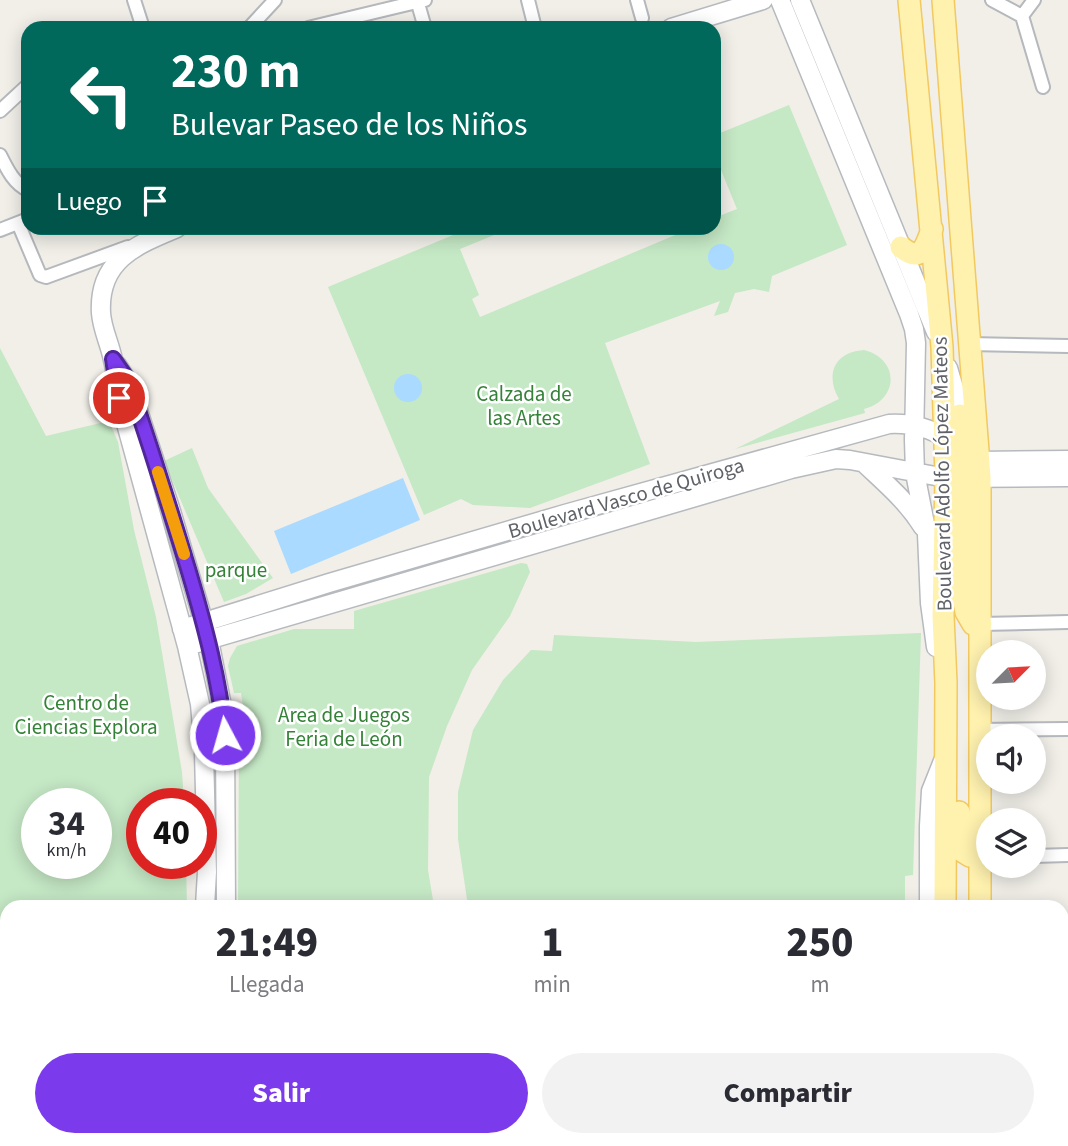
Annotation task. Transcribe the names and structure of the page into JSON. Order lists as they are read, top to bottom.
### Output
{
  "streets": {
    "main road": ["Boulevard Adolfo López Mateos"],
    "street": ["Boulevard Vasco de Quiroga"]
  },
  "crossings": [
    ["Boulevard Adolfo López Mateos", "Boulevard Vasco de Quiroga"]
  ],
  "parks": [
    "Calzada de las Artes",
    "parque",
    "Centro de Ciencias Explora",
    "Area de Juegos Feria de León"
  ],
  "north": "top right",
  "page": {
    "turn": ["230 m", "Bulevar Paseo de los Niños"],
    "then": "Luego",
    "speed": "34 km/h",
    "limit": "40",
    "eta": [
      "21:49",
      "Llegada",
      "1",
      "min",
      "250",
      "m"
    ],
    "buttons": ["Salir", "Compartir"]
  }
}
